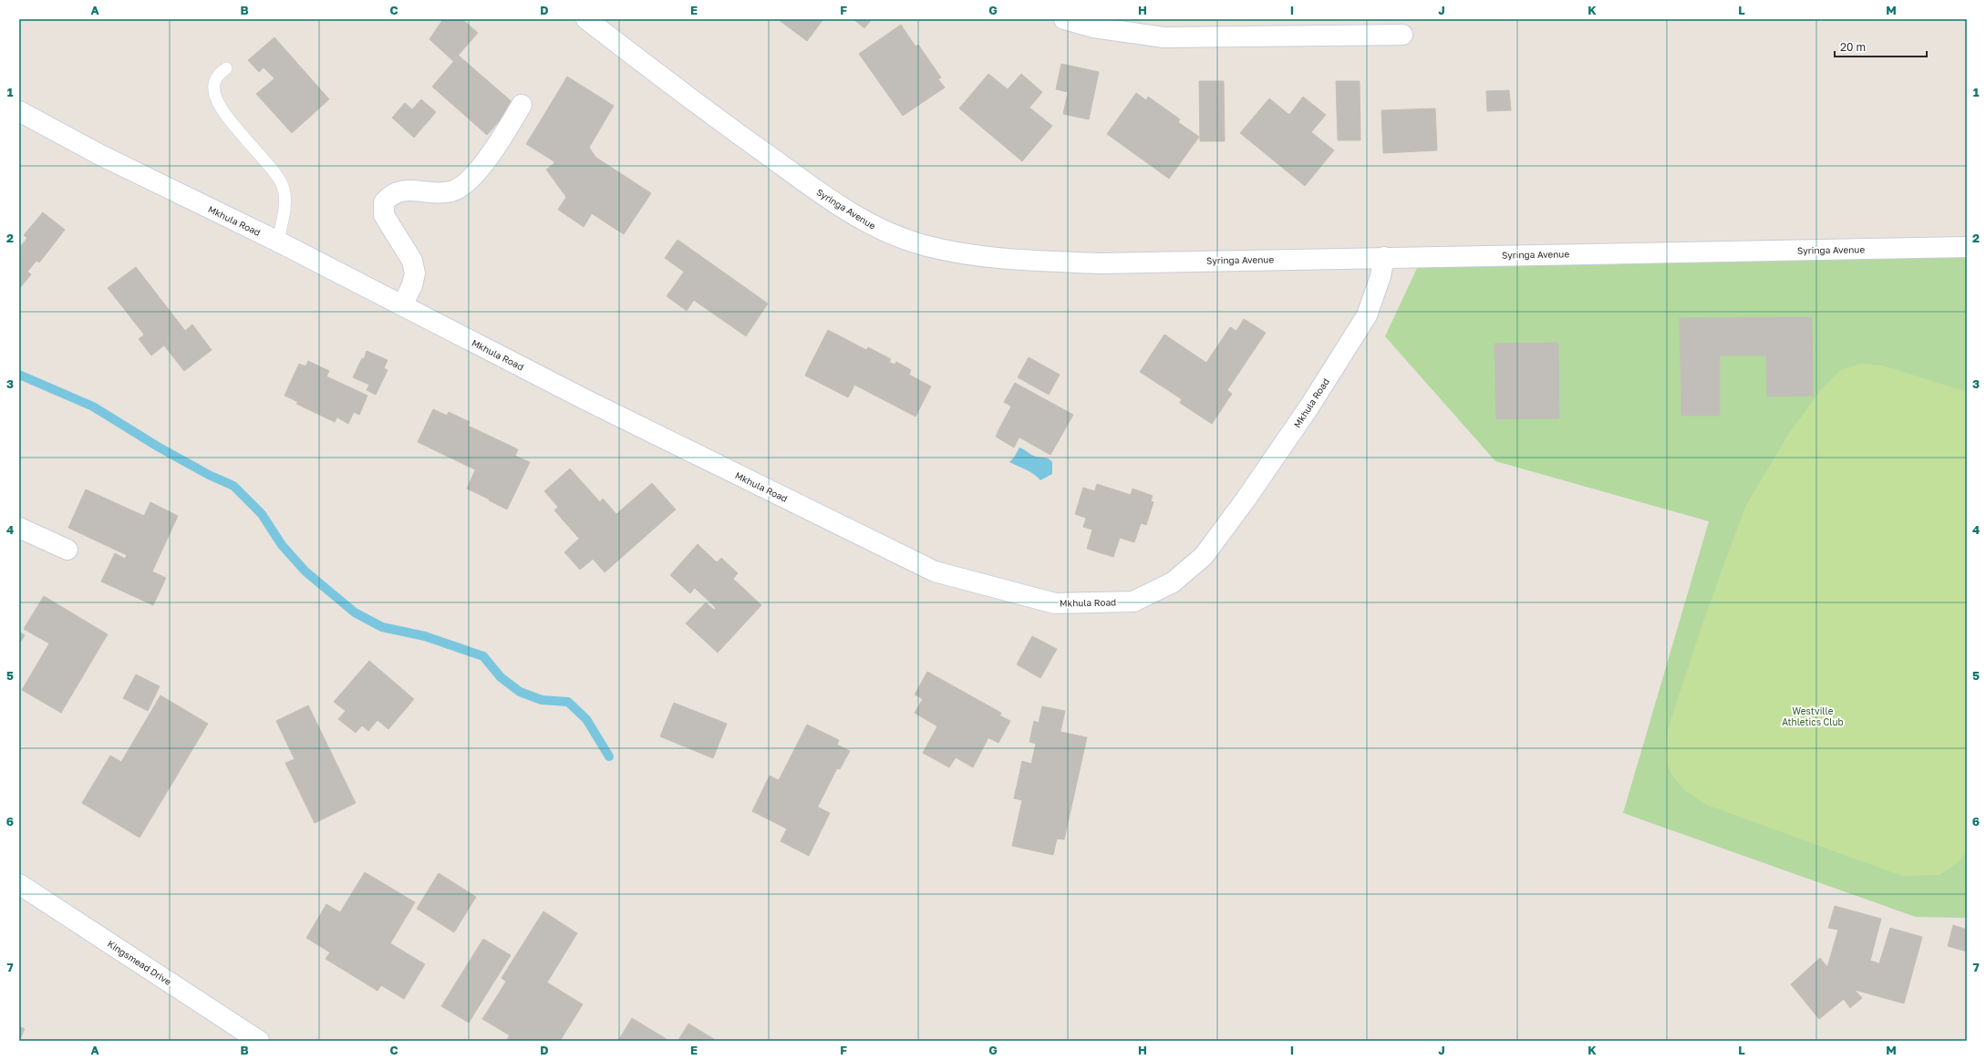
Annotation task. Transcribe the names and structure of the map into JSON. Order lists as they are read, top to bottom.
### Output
{
  "streets": {
    "street": ["Syringa Avenue", "Mkhula Road", "Kingsmead Drive"]
  },
  "crossings": [
    ["Syringa Avenue", "Mkhula Road"]
  ],
  "parks": ["Westville Athletics Club"],
  "scale_bar": "20 m",
  "grid": {
    "columns": [
      "A",
      "B",
      "C",
      "D",
      "E",
      "F",
      "G",
      "H",
      "I",
      "J",
      "K",
      "L",
      "M"
    ],
    "rows": [
      "1",
      "2",
      "3",
      "4",
      "5",
      "6",
      "7"
    ]
  }
}
